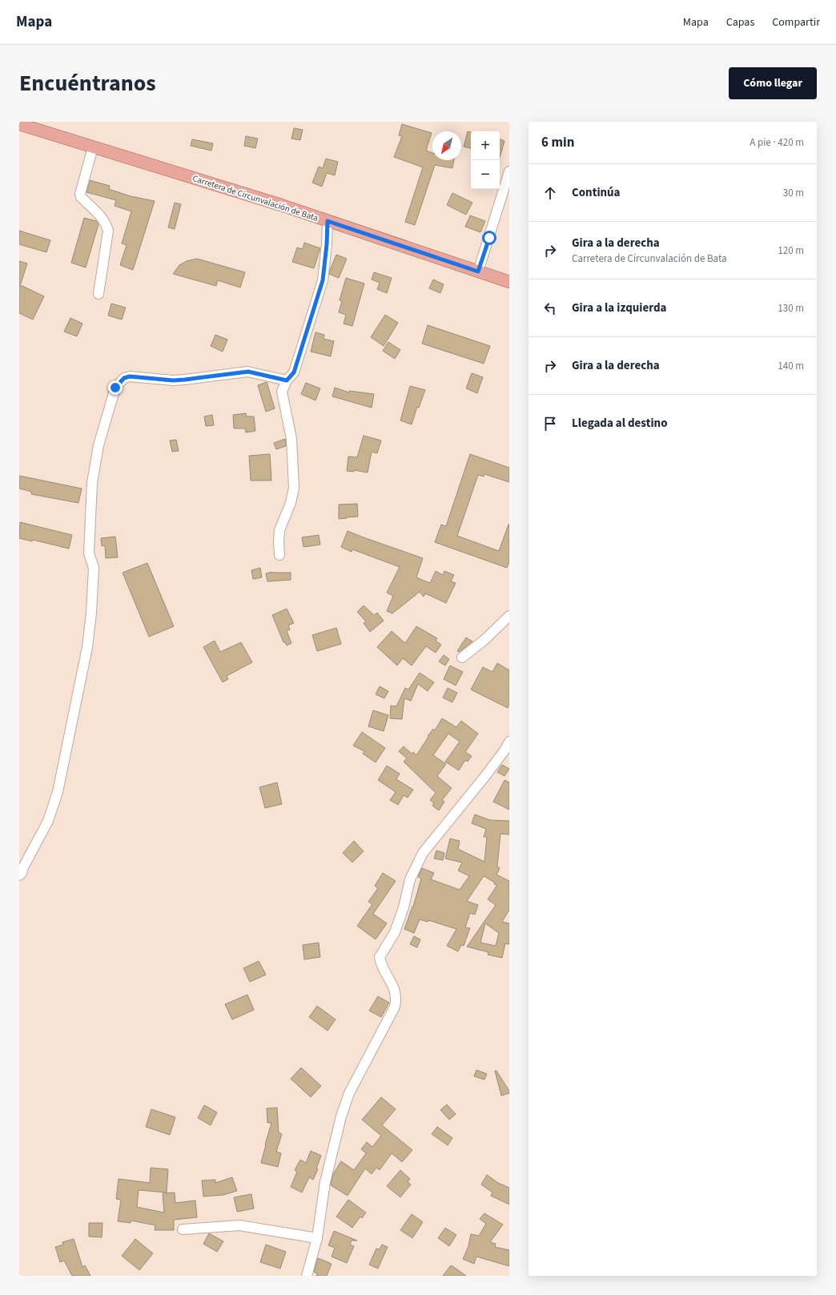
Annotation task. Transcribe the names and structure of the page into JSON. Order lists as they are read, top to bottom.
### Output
{
  "streets": {
    "main road": ["Carretera de Circunvalación de Bata"]
  },
  "north": "bottom left",
  "page": {
    "header": "Mapa",
    "nav": ["Mapa", "Capas", "Compartir"],
    "title": "Encuéntranos",
    "buttons": "Cómo llegar",
    "heading": ["6 min", "A pie · 420 m"],
    "map_buttons": ["+", "−"],
    "list": [
      ["Continúa", "30 m"],
      ["Gira a la derecha", "Carretera de Circunvalación de Bata", "120 m"],
      ["Gira a la izquierda", "130 m"],
      ["Gira a la derecha", "140 m"],
      "Llegada al destino"
    ]
  }
}
